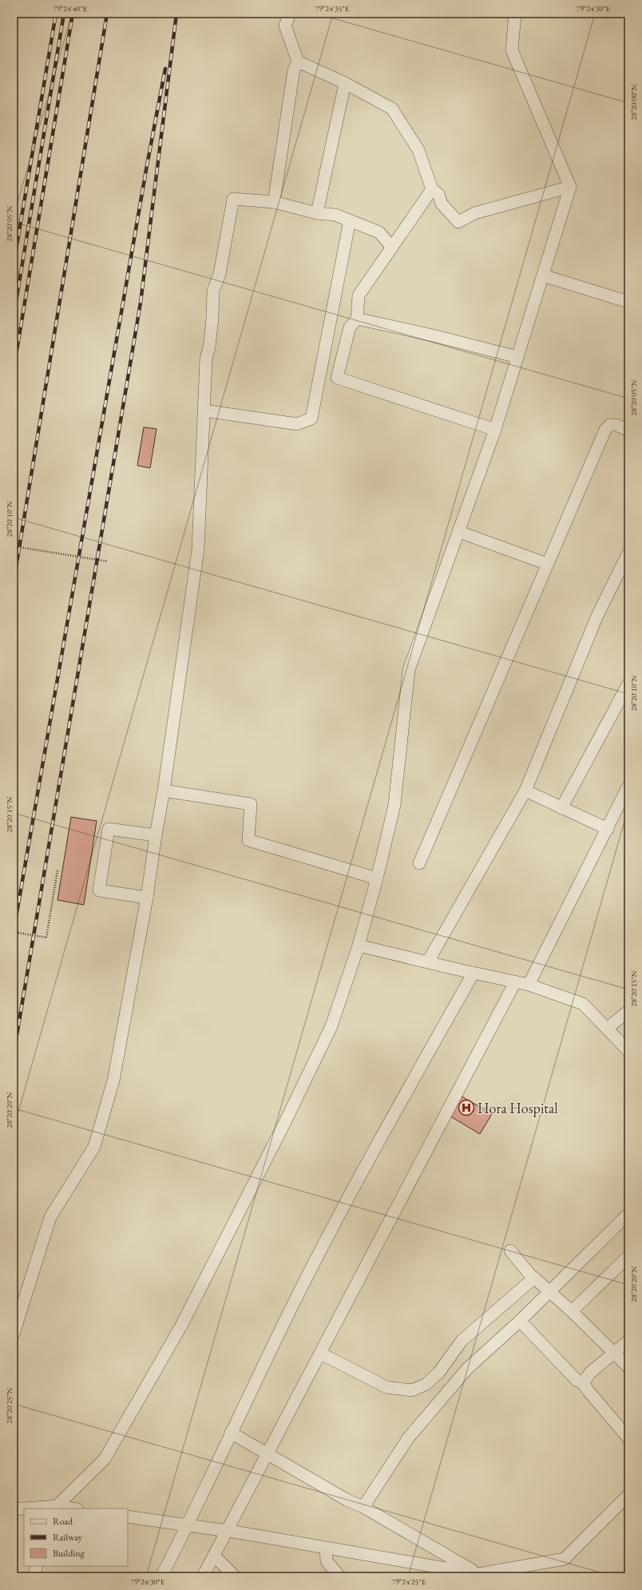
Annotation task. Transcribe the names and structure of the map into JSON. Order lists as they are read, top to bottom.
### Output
{
  "places": {
    "hospital": ["Hora Hospital"]
  },
  "legend": ["Road", "Railway", "Building"],
  "coordinates": [
    "79°24'40\"E",
    "79°24'35\"E",
    "79°24'30\"E",
    "28°20'00\"N",
    "28°20'05\"N",
    "28°20'10\"N",
    "28°20'15\"N",
    "28°20'20\"N",
    "28°20'25\"N",
    "79°24'25\"E"
  ]
}
